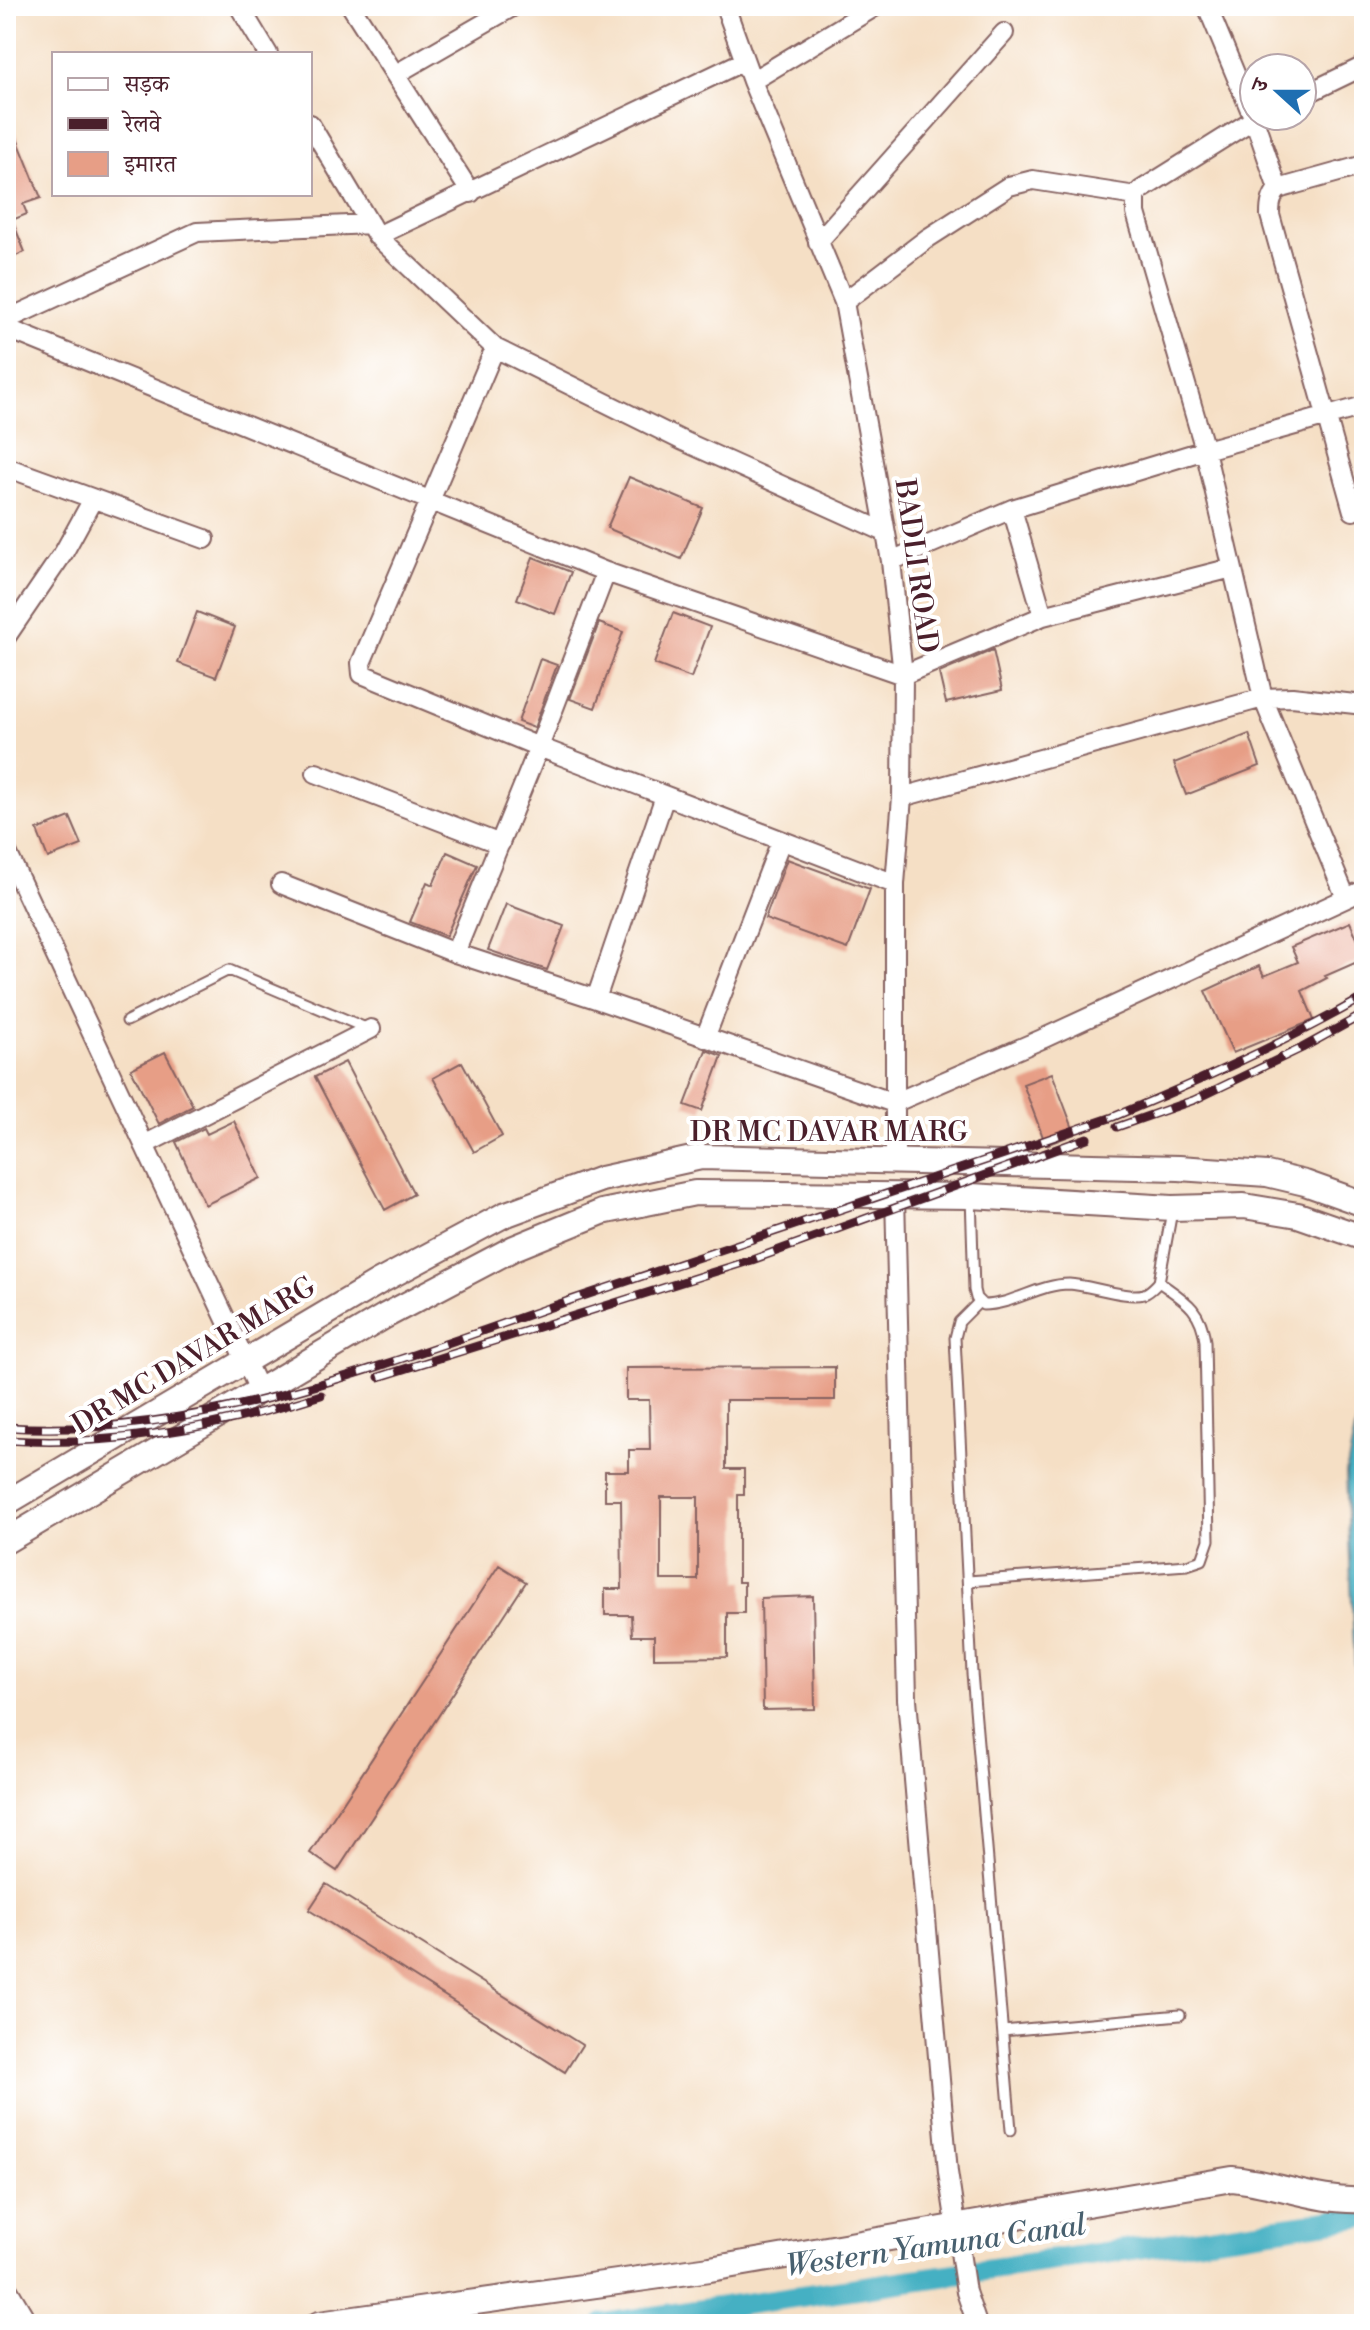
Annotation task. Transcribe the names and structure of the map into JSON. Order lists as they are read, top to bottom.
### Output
{
  "streets": {
    "street": ["BADLI ROAD", "DR MC DAVAR MARG"]
  },
  "crossings": [
    ["BADLI ROAD", "DR MC DAVAR MARG"]
  ],
  "water": ["Western Yamuna Canal"],
  "legend": ["सड़क", "रेलवे", "इमारत"],
  "north": "left"
}
